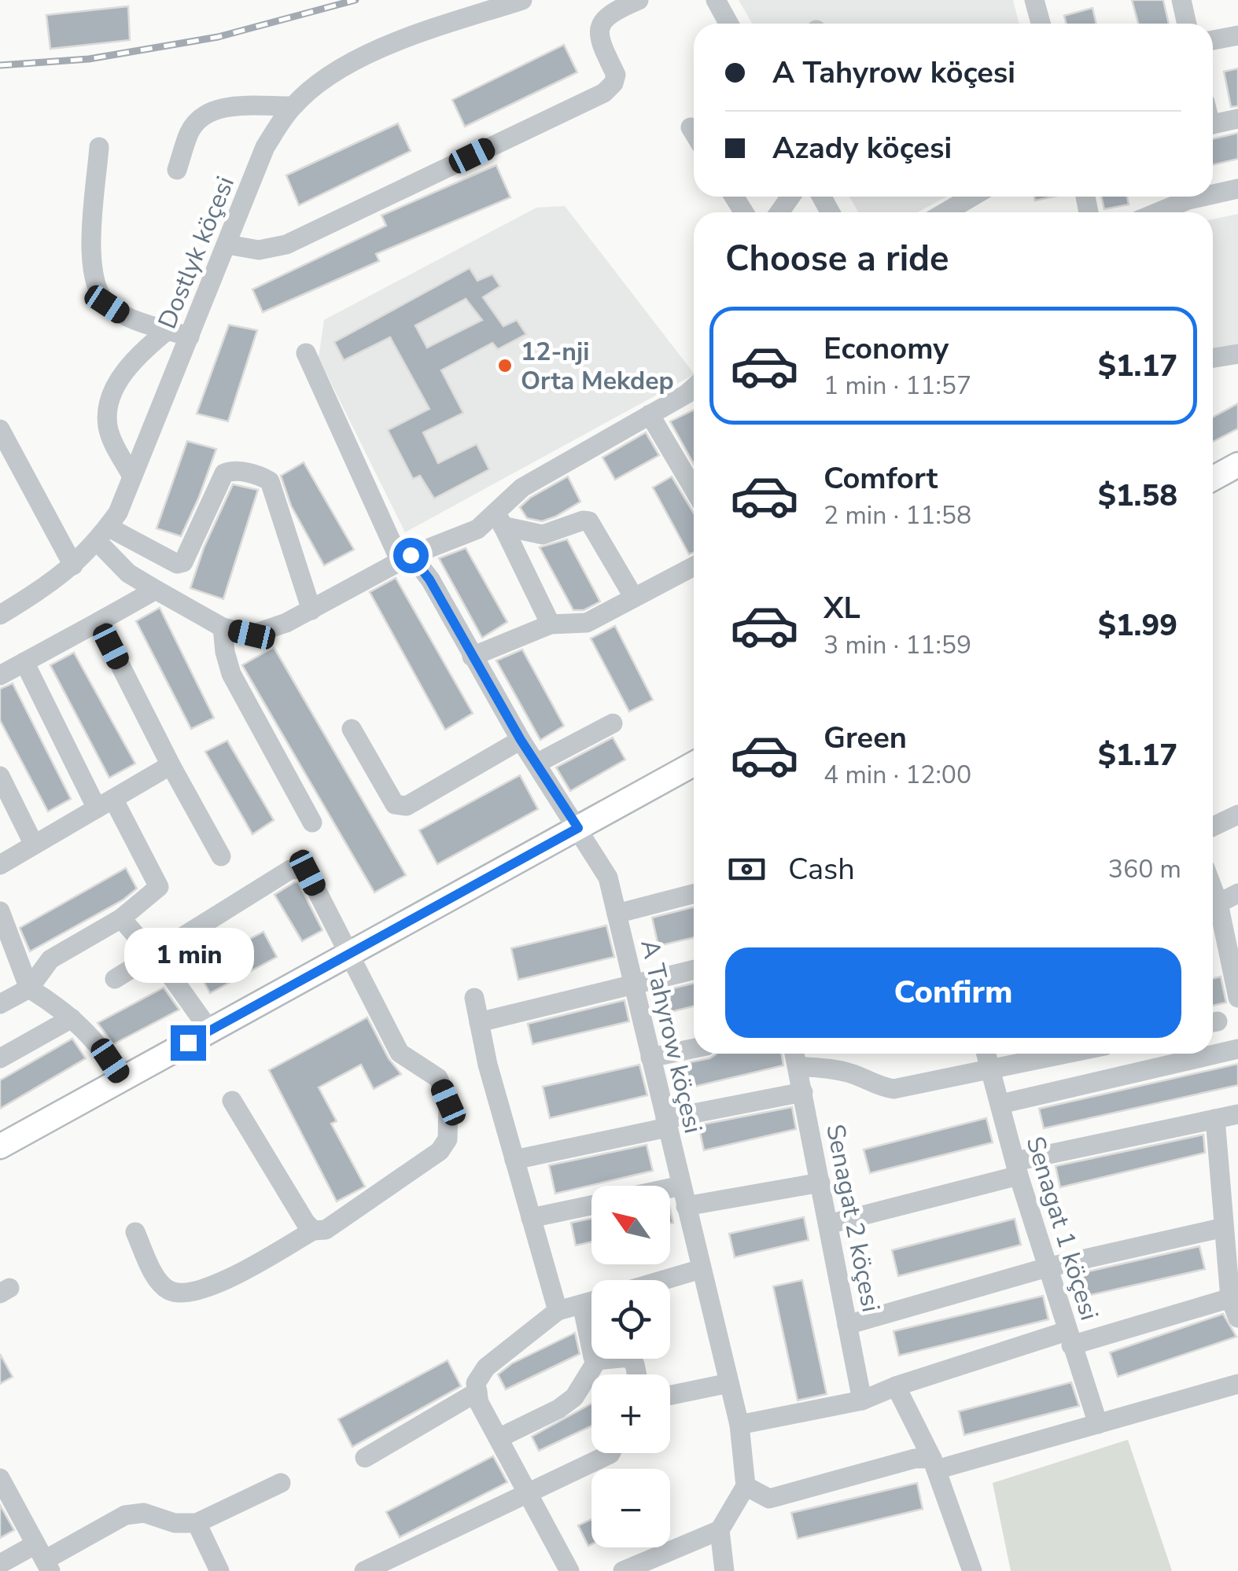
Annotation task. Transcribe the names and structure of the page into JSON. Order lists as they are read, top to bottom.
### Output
{
  "streets": {
    "street": [
      "Dostlyk köçesi",
      "A Tahyrow köçesi",
      "Senagat 2 köçesi",
      "Senagat 1 köçesi"
    ]
  },
  "places": ["12-nji Orta Mekdep"],
  "north": "top left",
  "page": {
    "banner": ["A Tahyrow köçesi", "Azady köçesi"],
    "heading": "Choose a ride",
    "list": [
      {
        "name": "Economy",
        "note": "1 min · 11:57",
        "value": "$1.17"
      },
      {
        "name": "Comfort",
        "note": "2 min · 11:58",
        "value": "$1.58"
      },
      {
        "name": "XL",
        "note": "3 min · 11:59",
        "value": "$1.99"
      },
      {
        "name": "Green",
        "note": "4 min · 12:00",
        "value": "$1.17"
      }
    ],
    "pay": ["Cash", "360 m"],
    "bubble": "1 min",
    "buttons": "Confirm",
    "map_buttons": ["+", "−"]
  }
}
